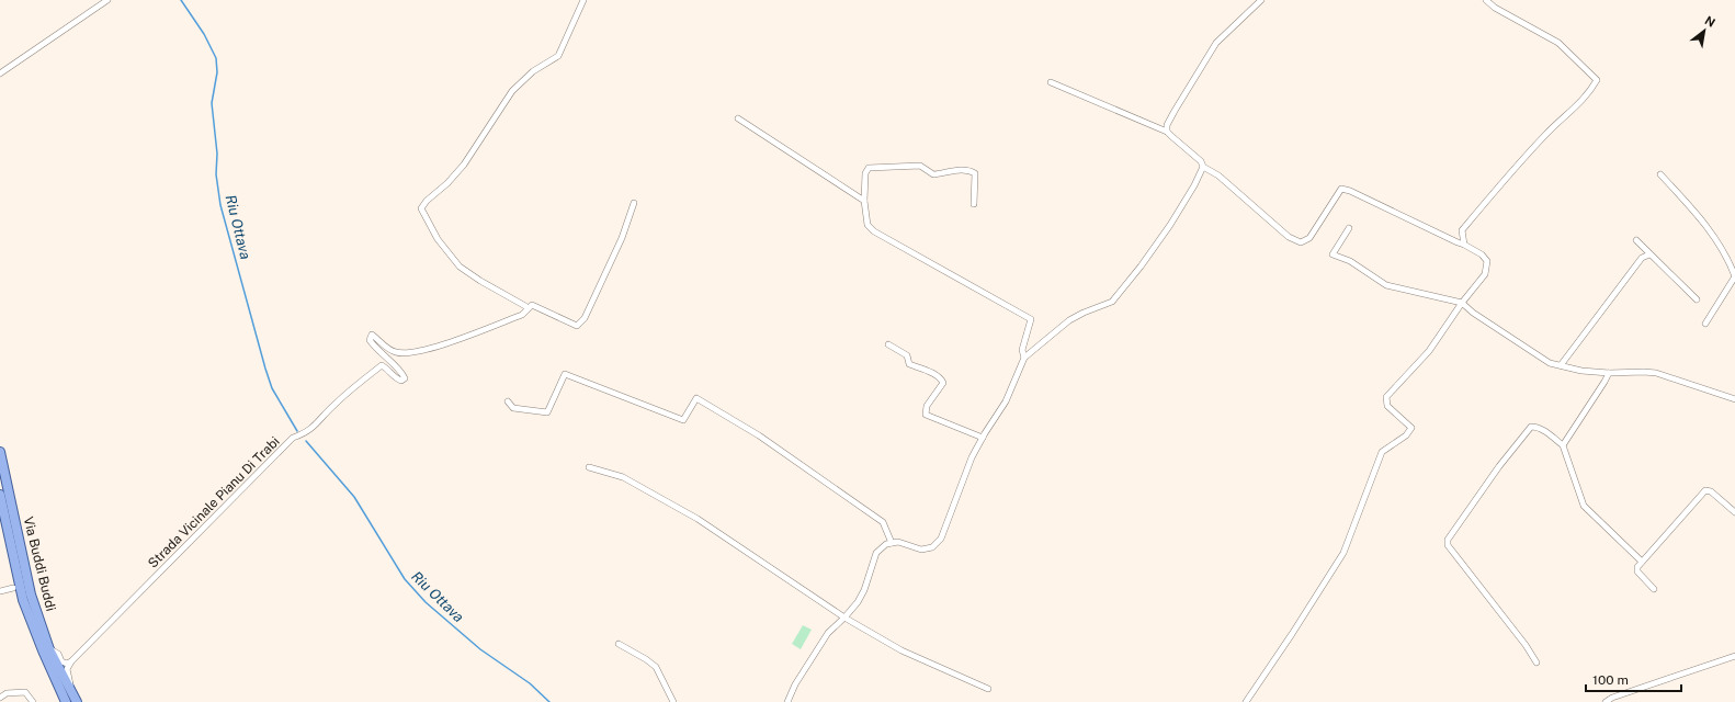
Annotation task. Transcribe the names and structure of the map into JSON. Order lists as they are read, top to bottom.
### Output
{
  "streets": {
    "main road": ["Via Buddi Buddi"],
    "street": ["Strada Vicinale Pianu Di Trabi"]
  },
  "water": ["Riu Ottava"],
  "scale_bar": "100 m",
  "north": "top right"
}
